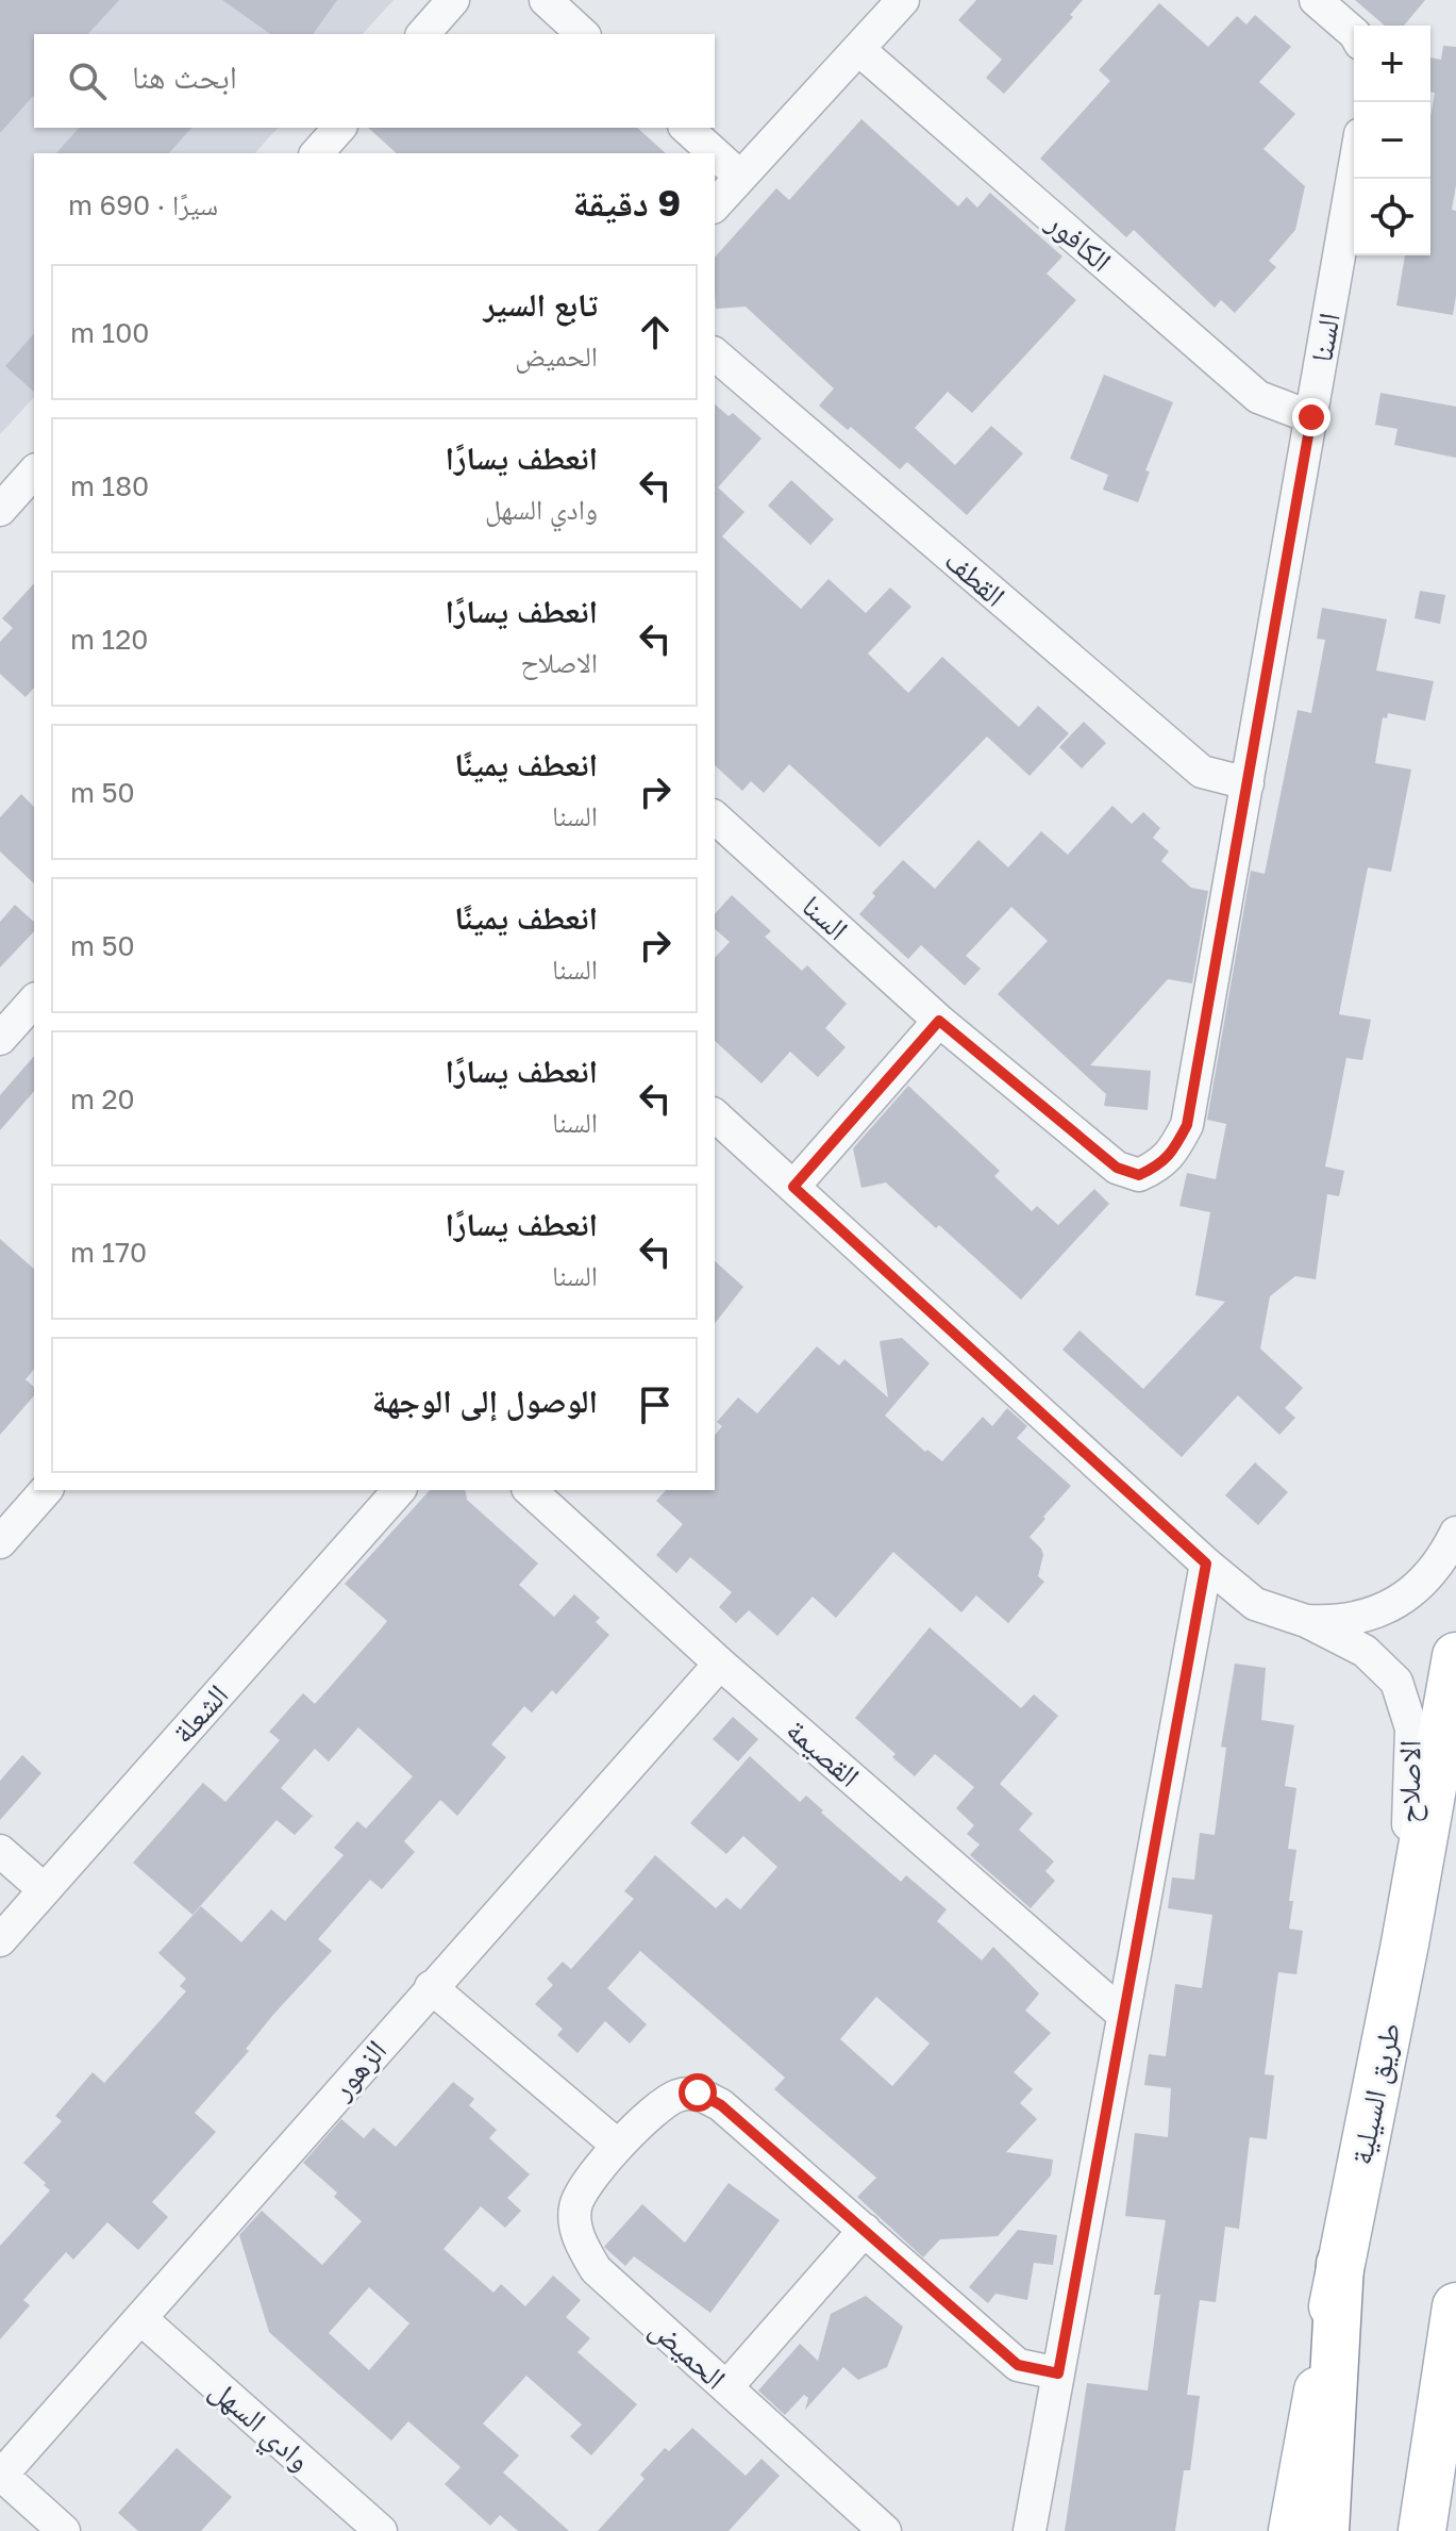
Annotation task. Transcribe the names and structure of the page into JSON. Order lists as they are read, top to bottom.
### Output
{
  "streets": {
    "main road": ["طريق السيلية"],
    "street": [
      "الكافور",
      "السنا",
      "القطف",
      "الشعلة",
      "القصيمة",
      "الاصلاح",
      "الزهور",
      "الحميض",
      "وادي السهل"
    ]
  },
  "crossings": [
    ["الكافور", "السنا"],
    ["السنا", "القطف"],
    ["القصيمة", "الزهور"],
    ["الاصلاح", "طريق السيلية"],
    ["الزهور", "وادي السهل"]
  ],
  "page": {
    "map_buttons": ["+", "−"],
    "search": "ابحث هنا",
    "heading": ["9 دقيقة", "سيرًا · 690 m"],
    "list": [
      ["تابع السير", "الحميض", "100 m"],
      ["انعطف يسارًا", "وادي السهل", "180 m"],
      ["انعطف يسارًا", "الاصلاح", "120 m"],
      ["انعطف يمينًا", "السنا", "50 m"],
      ["انعطف يمينًا", "السنا", "50 m"],
      ["انعطف يسارًا", "السنا", "20 m"],
      ["انعطف يسارًا", "السنا", "170 m"],
      "الوصول إلى الوجهة"
    ]
  }
}
